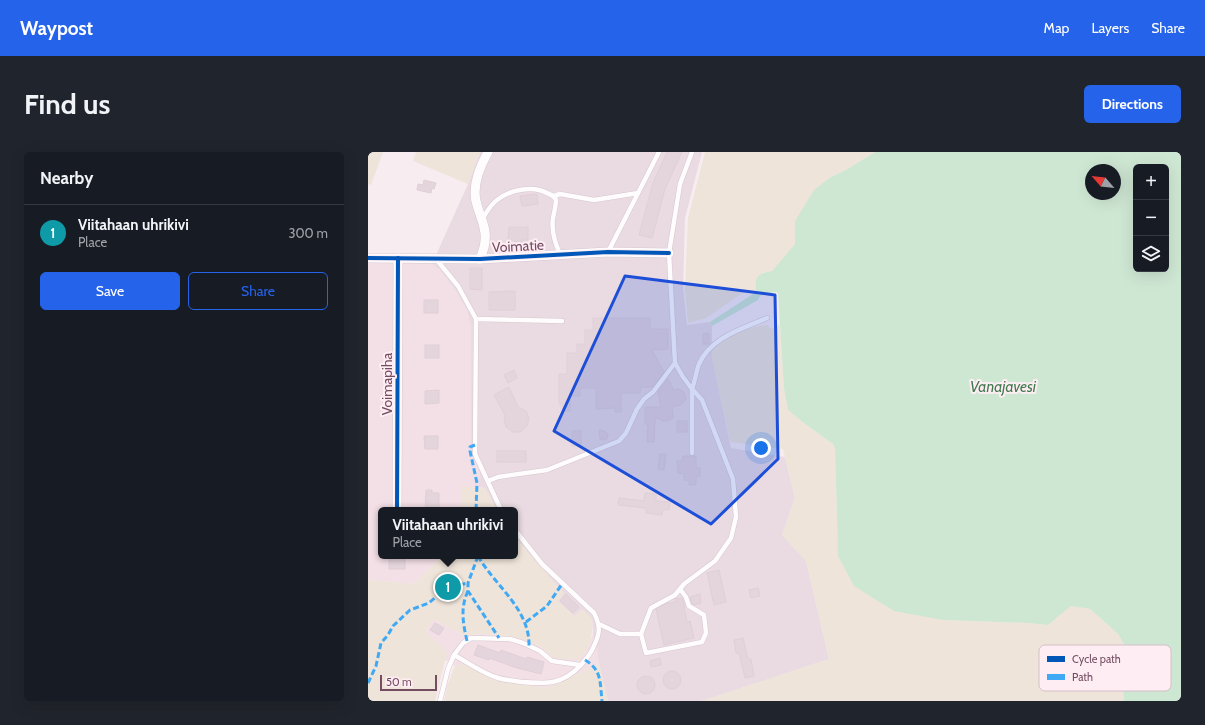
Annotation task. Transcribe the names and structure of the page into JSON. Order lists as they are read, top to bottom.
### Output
{
  "streets": {
    "street": ["Voimatie", "Voimapiha"]
  },
  "crossings": [
    ["Voimatie", "Voimapiha"]
  ],
  "water": ["Vanajavesi"],
  "legend": ["Cycle path", "Path"],
  "scale_bar": "50 m",
  "north": "top left",
  "page": {
    "header": "Waypost",
    "nav": ["Map", "Layers", "Share"],
    "buttons": [
      "Directions",
      ["Save", "Share"]
    ],
    "title": "Find us",
    "heading": "Nearby",
    "map_buttons": ["+", "−"],
    "list": [
      {
        "mark": "1",
        "name": "Viitahaan uhrikivi",
        "note": "Place",
        "value": "300 m"
      }
    ],
    "popup": ["Viitahaan uhrikivi", "Place"],
    "pins": "1",
    "scale": "50 m"
  }
}
